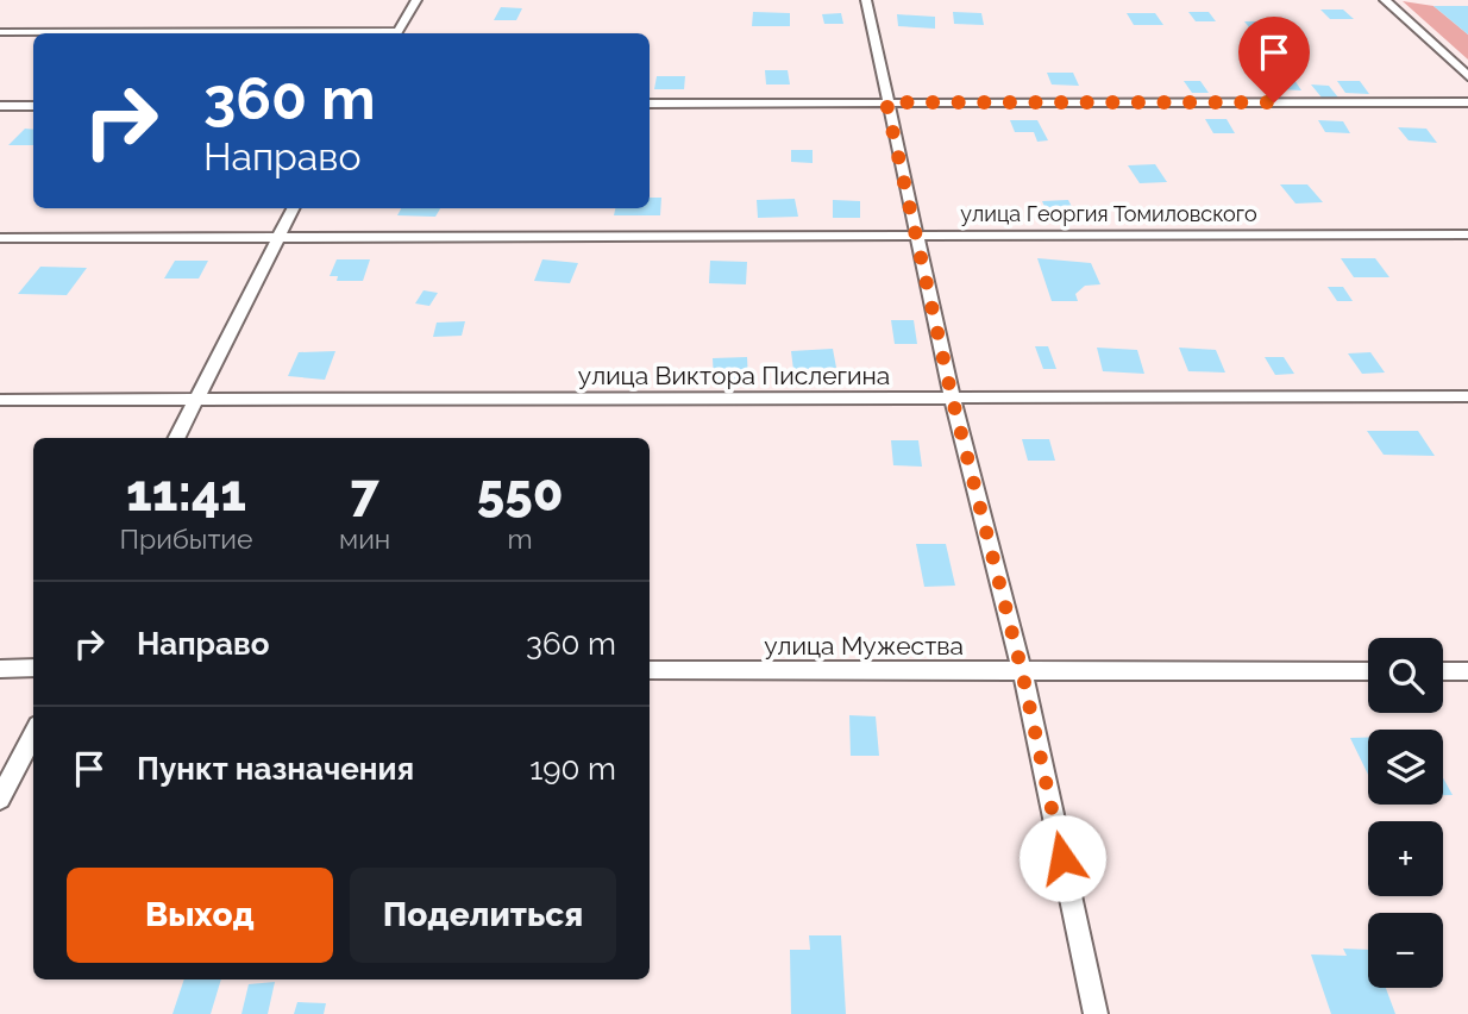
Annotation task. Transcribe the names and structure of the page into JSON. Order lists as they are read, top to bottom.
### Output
{
  "streets": {
    "street": ["улица Георгия Томиловского", "улица Виктора Пислегина", "улица Мужества"]
  },
  "page": {
    "turn": ["360 m", "Направо"],
    "eta": [
      "11:41",
      "Прибытие",
      "7",
      "мин",
      "550",
      "m"
    ],
    "list": [
      {
        "name": "Направо",
        "value": "360 m"
      },
      {
        "name": "Пункт назначения",
        "value": "190 m"
      }
    ],
    "map_buttons": ["+", "−"],
    "buttons": ["Выход", "Поделиться"]
  }
}
